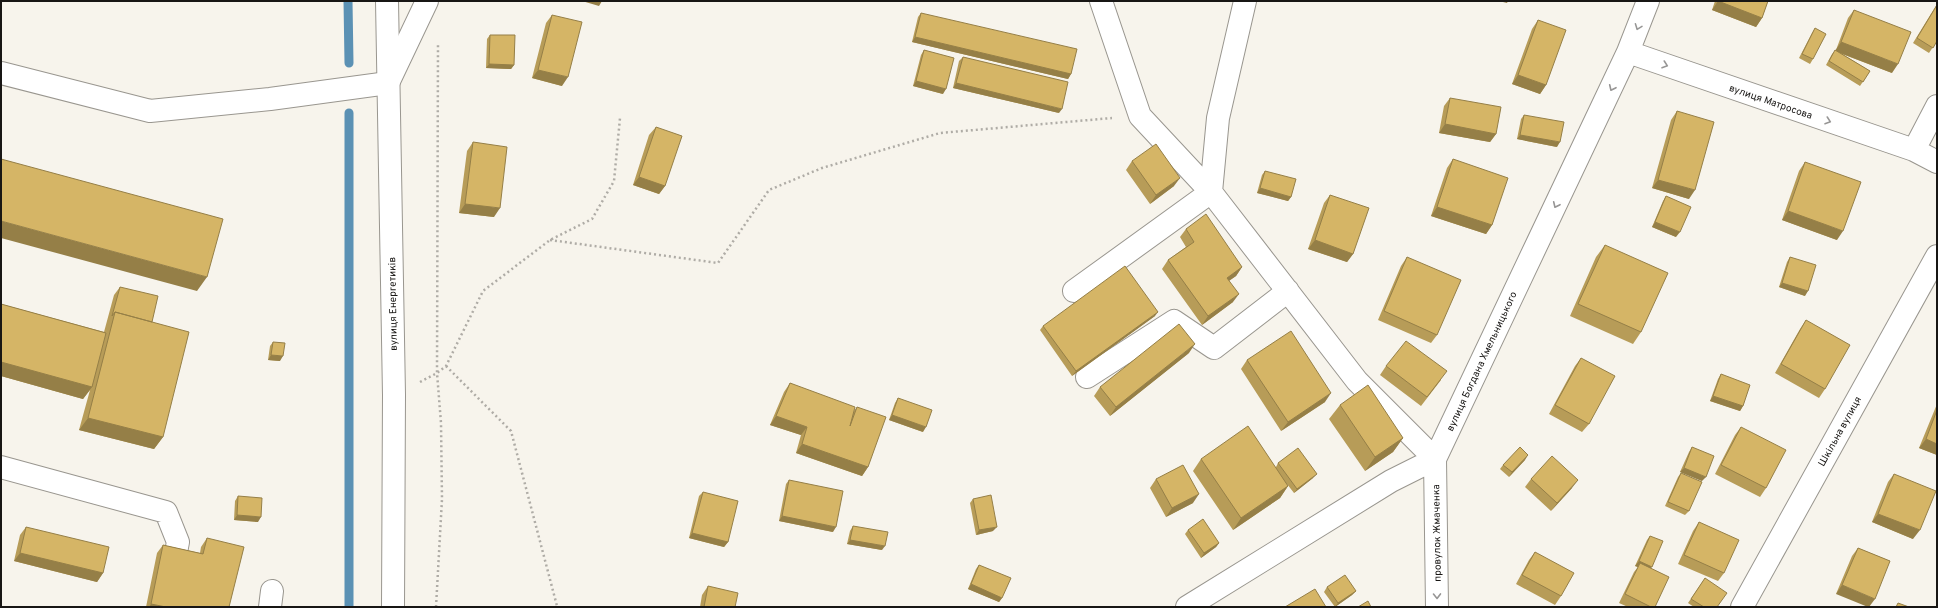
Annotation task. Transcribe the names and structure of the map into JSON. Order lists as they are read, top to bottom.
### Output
{
  "streets": {
    "street": [
      "вулиця Матросова",
      "вулиця Енергетиків",
      "вулиця Богдана Хмельницького",
      "Шкільна вулиця",
      "провулок Жмаченка"
    ]
  },
  "crossings": [
    ["вулиця Матросова", "вулиця Богдана Хмельницького"],
    ["вулиця Богдана Хмельницького", "провулок Жмаченка"]
  ],
  "one_way": ["вулиця Матросова", "вулиця Богдана Хмельницького", "провулок Жмаченка"]
}
